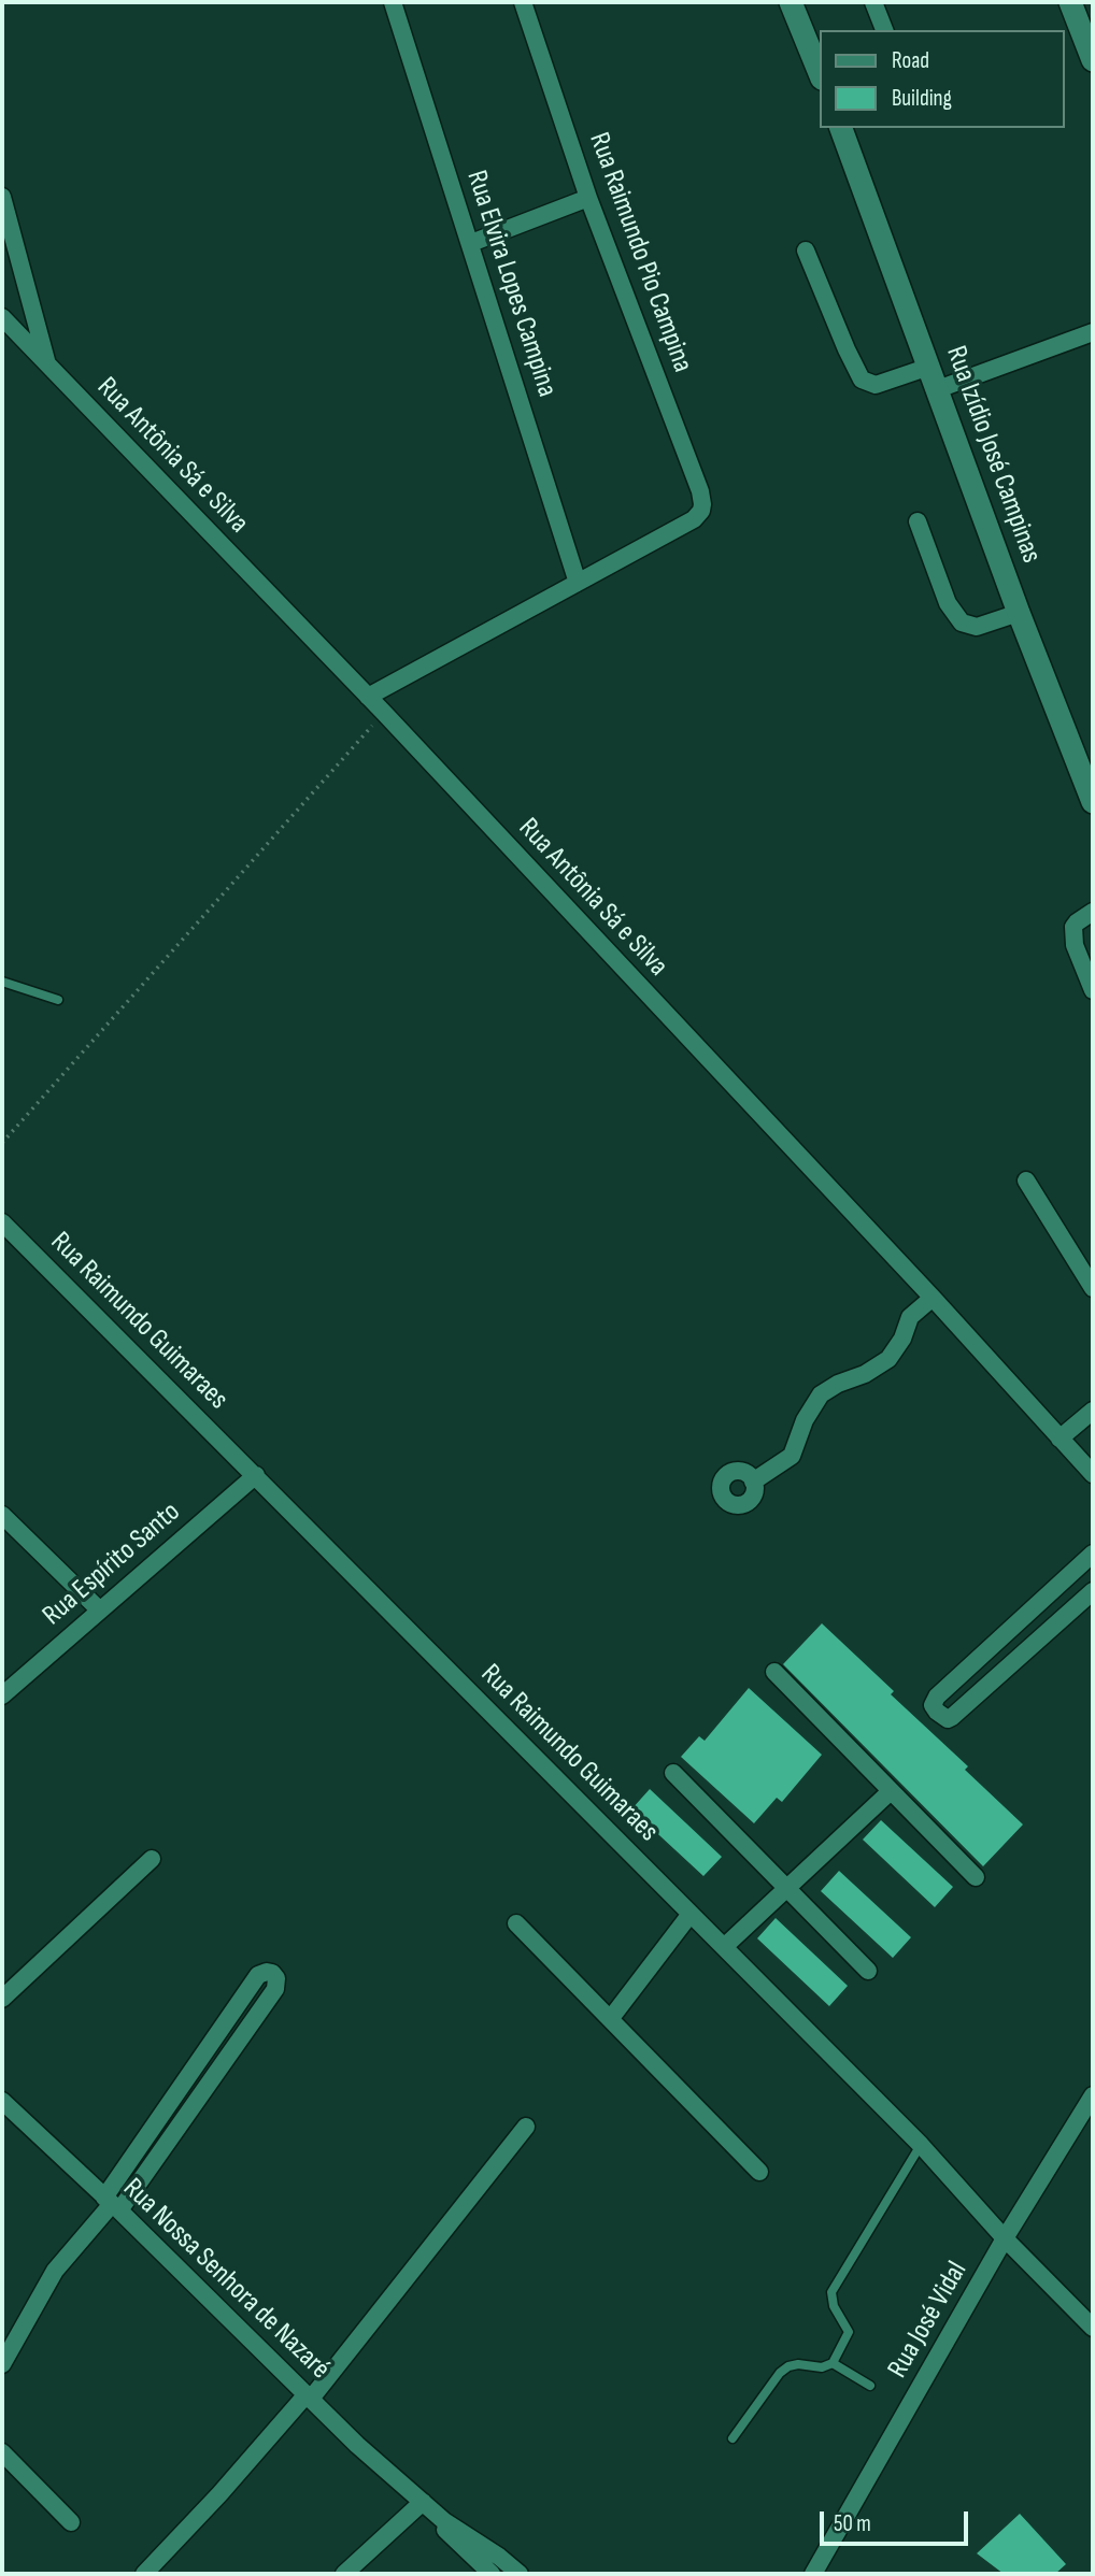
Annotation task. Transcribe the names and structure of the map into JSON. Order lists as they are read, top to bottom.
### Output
{
  "streets": {
    "street": [
      "Rua Raimundo Pio Campina",
      "Rua Elvira Lopes Campina",
      "Rua Izídio José Campinas",
      "Rua Antônia Sá e Silva",
      "Rua Raimundo Guimaraes",
      "Rua Espírito Santo",
      "Rua Nossa Senhora de Nazaré",
      "Rua José Vidal"
    ]
  },
  "crossings": [
    ["Rua Raimundo Pio Campina", "Rua Elvira Lopes Campina"],
    ["Rua Raimundo Guimaraes", "Rua Espírito Santo"],
    ["Rua Raimundo Guimaraes", "Rua José Vidal"]
  ],
  "legend": ["Road", "Building"],
  "scale_bar": "50 m"
}
